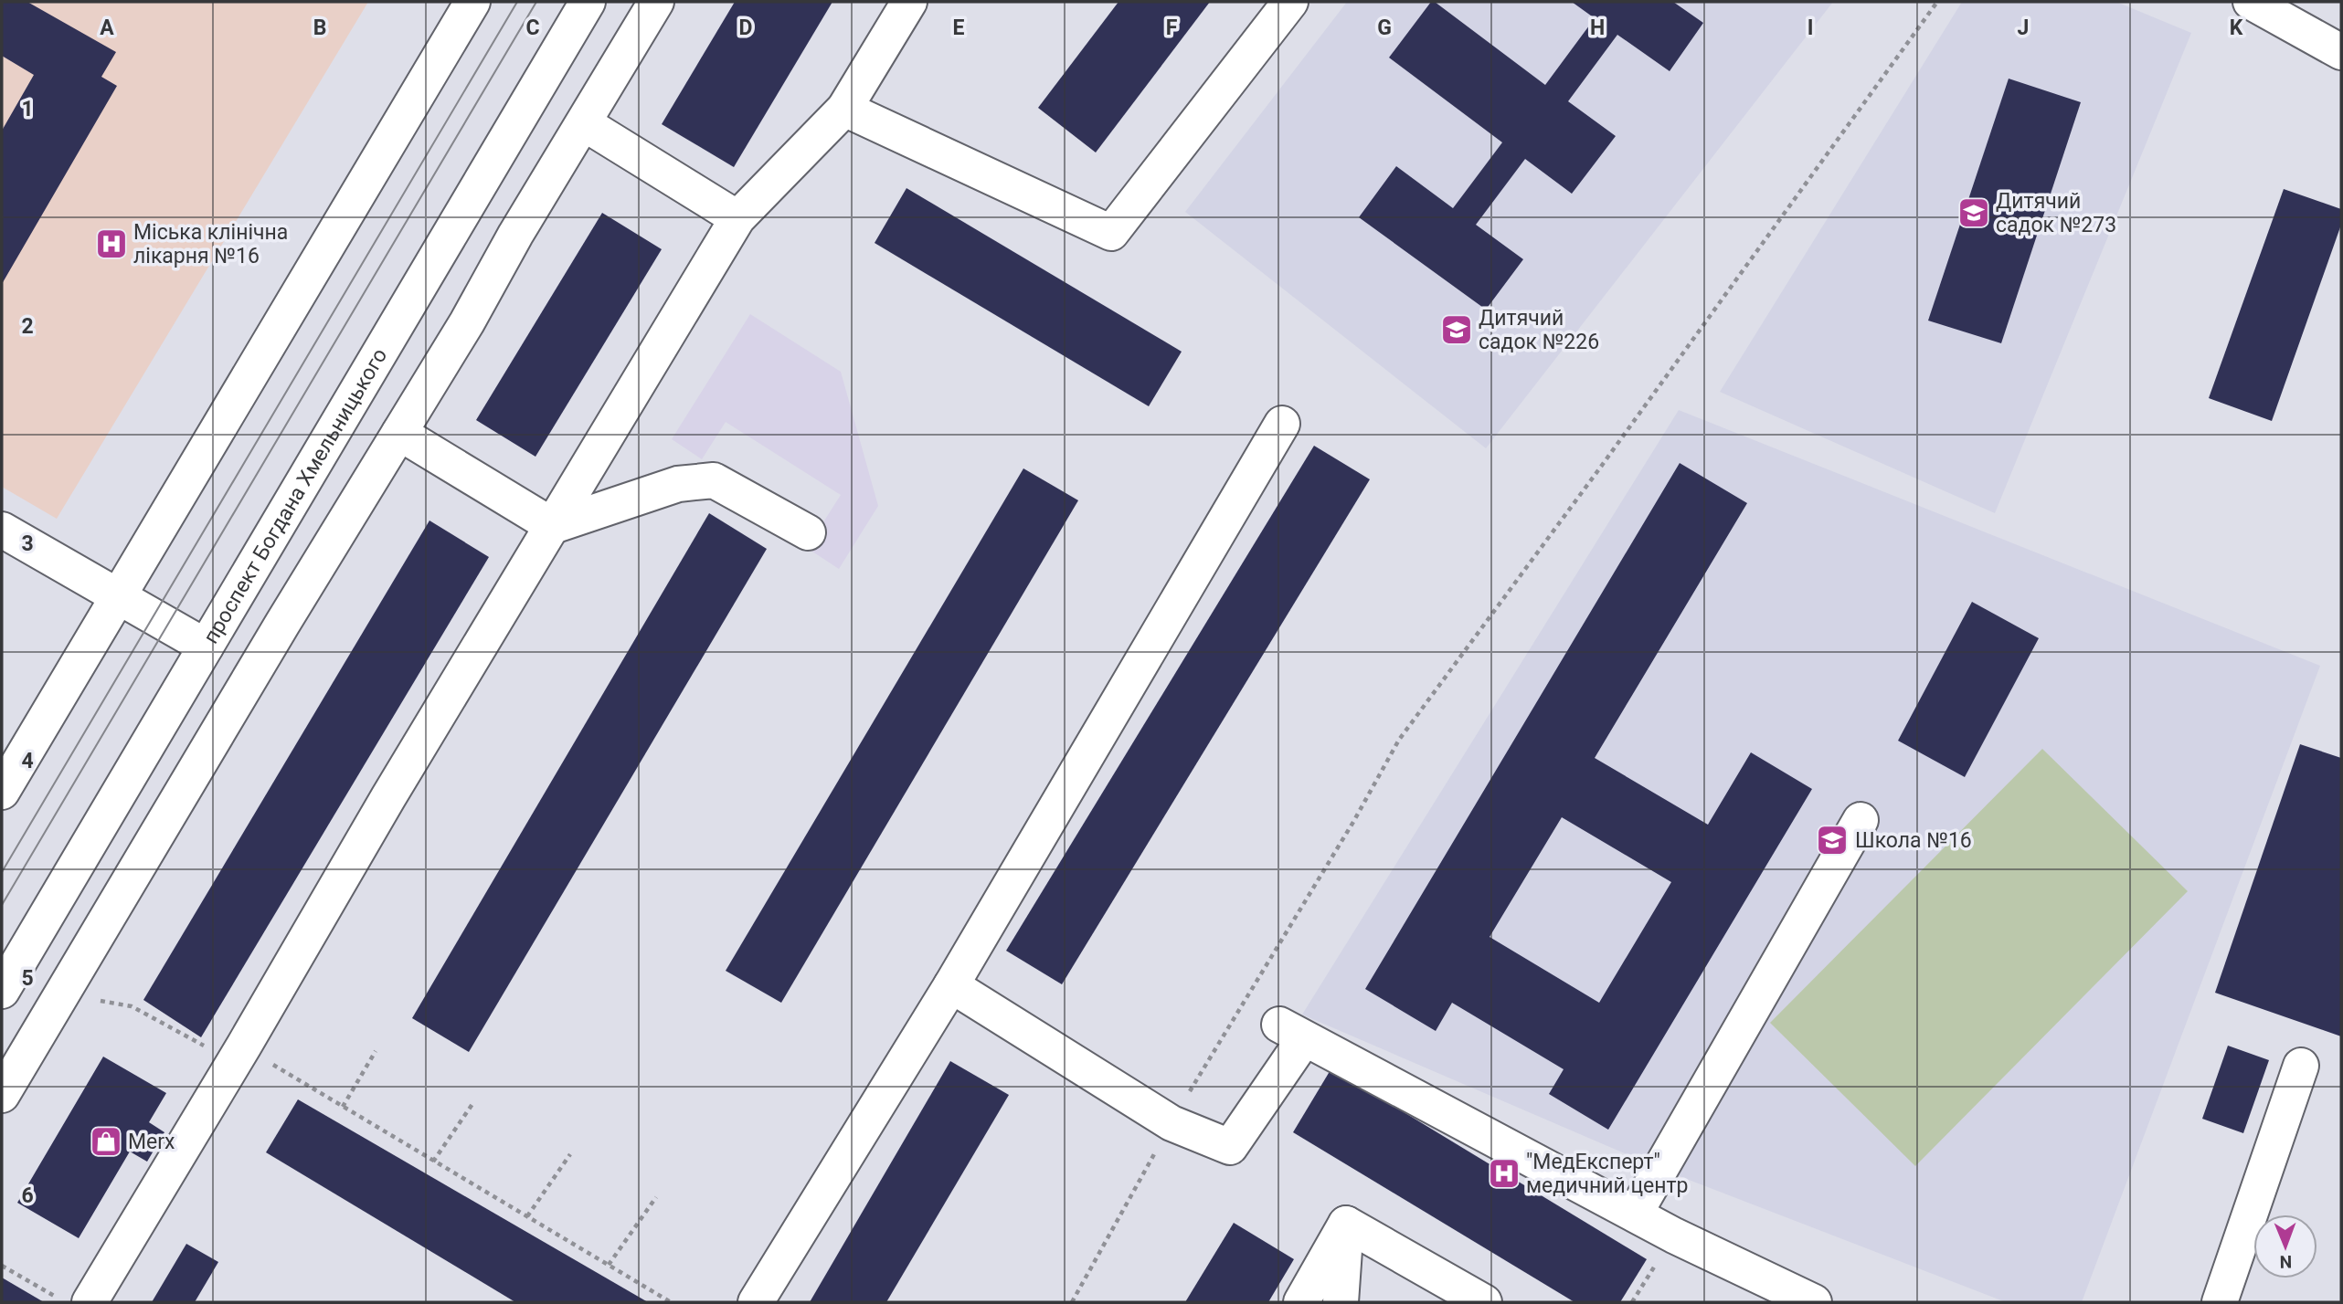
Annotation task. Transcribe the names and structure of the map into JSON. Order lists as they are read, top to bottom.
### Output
{
  "streets": {
    "main road": ["проспект Богдана Хмельницького"]
  },
  "places": {
    "school or university": ["Дитячий садок №273", "Дитячий садок №226", "Школа №16"],
    "hospital": ["Міська клінічна лікарня №16", "\"МедЕксперт\" медичний центр"],
    "shop": ["Merx"]
  },
  "north": "bottom",
  "grid": {
    "columns": [
      "A",
      "B",
      "C",
      "D",
      "E",
      "F",
      "G",
      "H",
      "I",
      "J",
      "K"
    ],
    "rows": [
      "1",
      "2",
      "3",
      "4",
      "5",
      "6"
    ]
  }
}
